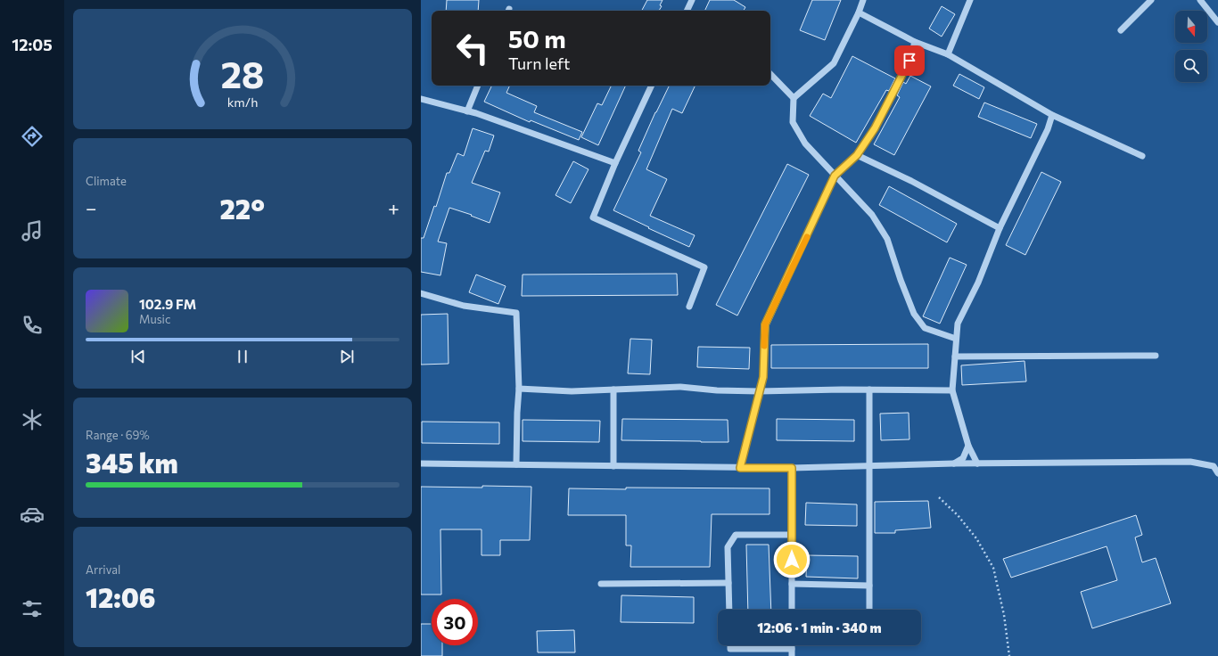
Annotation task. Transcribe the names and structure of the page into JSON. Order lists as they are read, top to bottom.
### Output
{
  "north": "bottom",
  "page": {
    "tabs": "12:05",
    "turn": ["50 m", "Turn left"],
    "tile": [
      "Climate",
      ["Range · 69%", "345 km"],
      ["Arrival", "12:06"]
    ],
    "heat": ["−", "22°", "+"],
    "song": ["102.9 FM", "Music"],
    "limit": "30",
    "trip": "12:06 · 1 min · 340 m",
    "gauge": ["28", "km/h"]
  }
}
